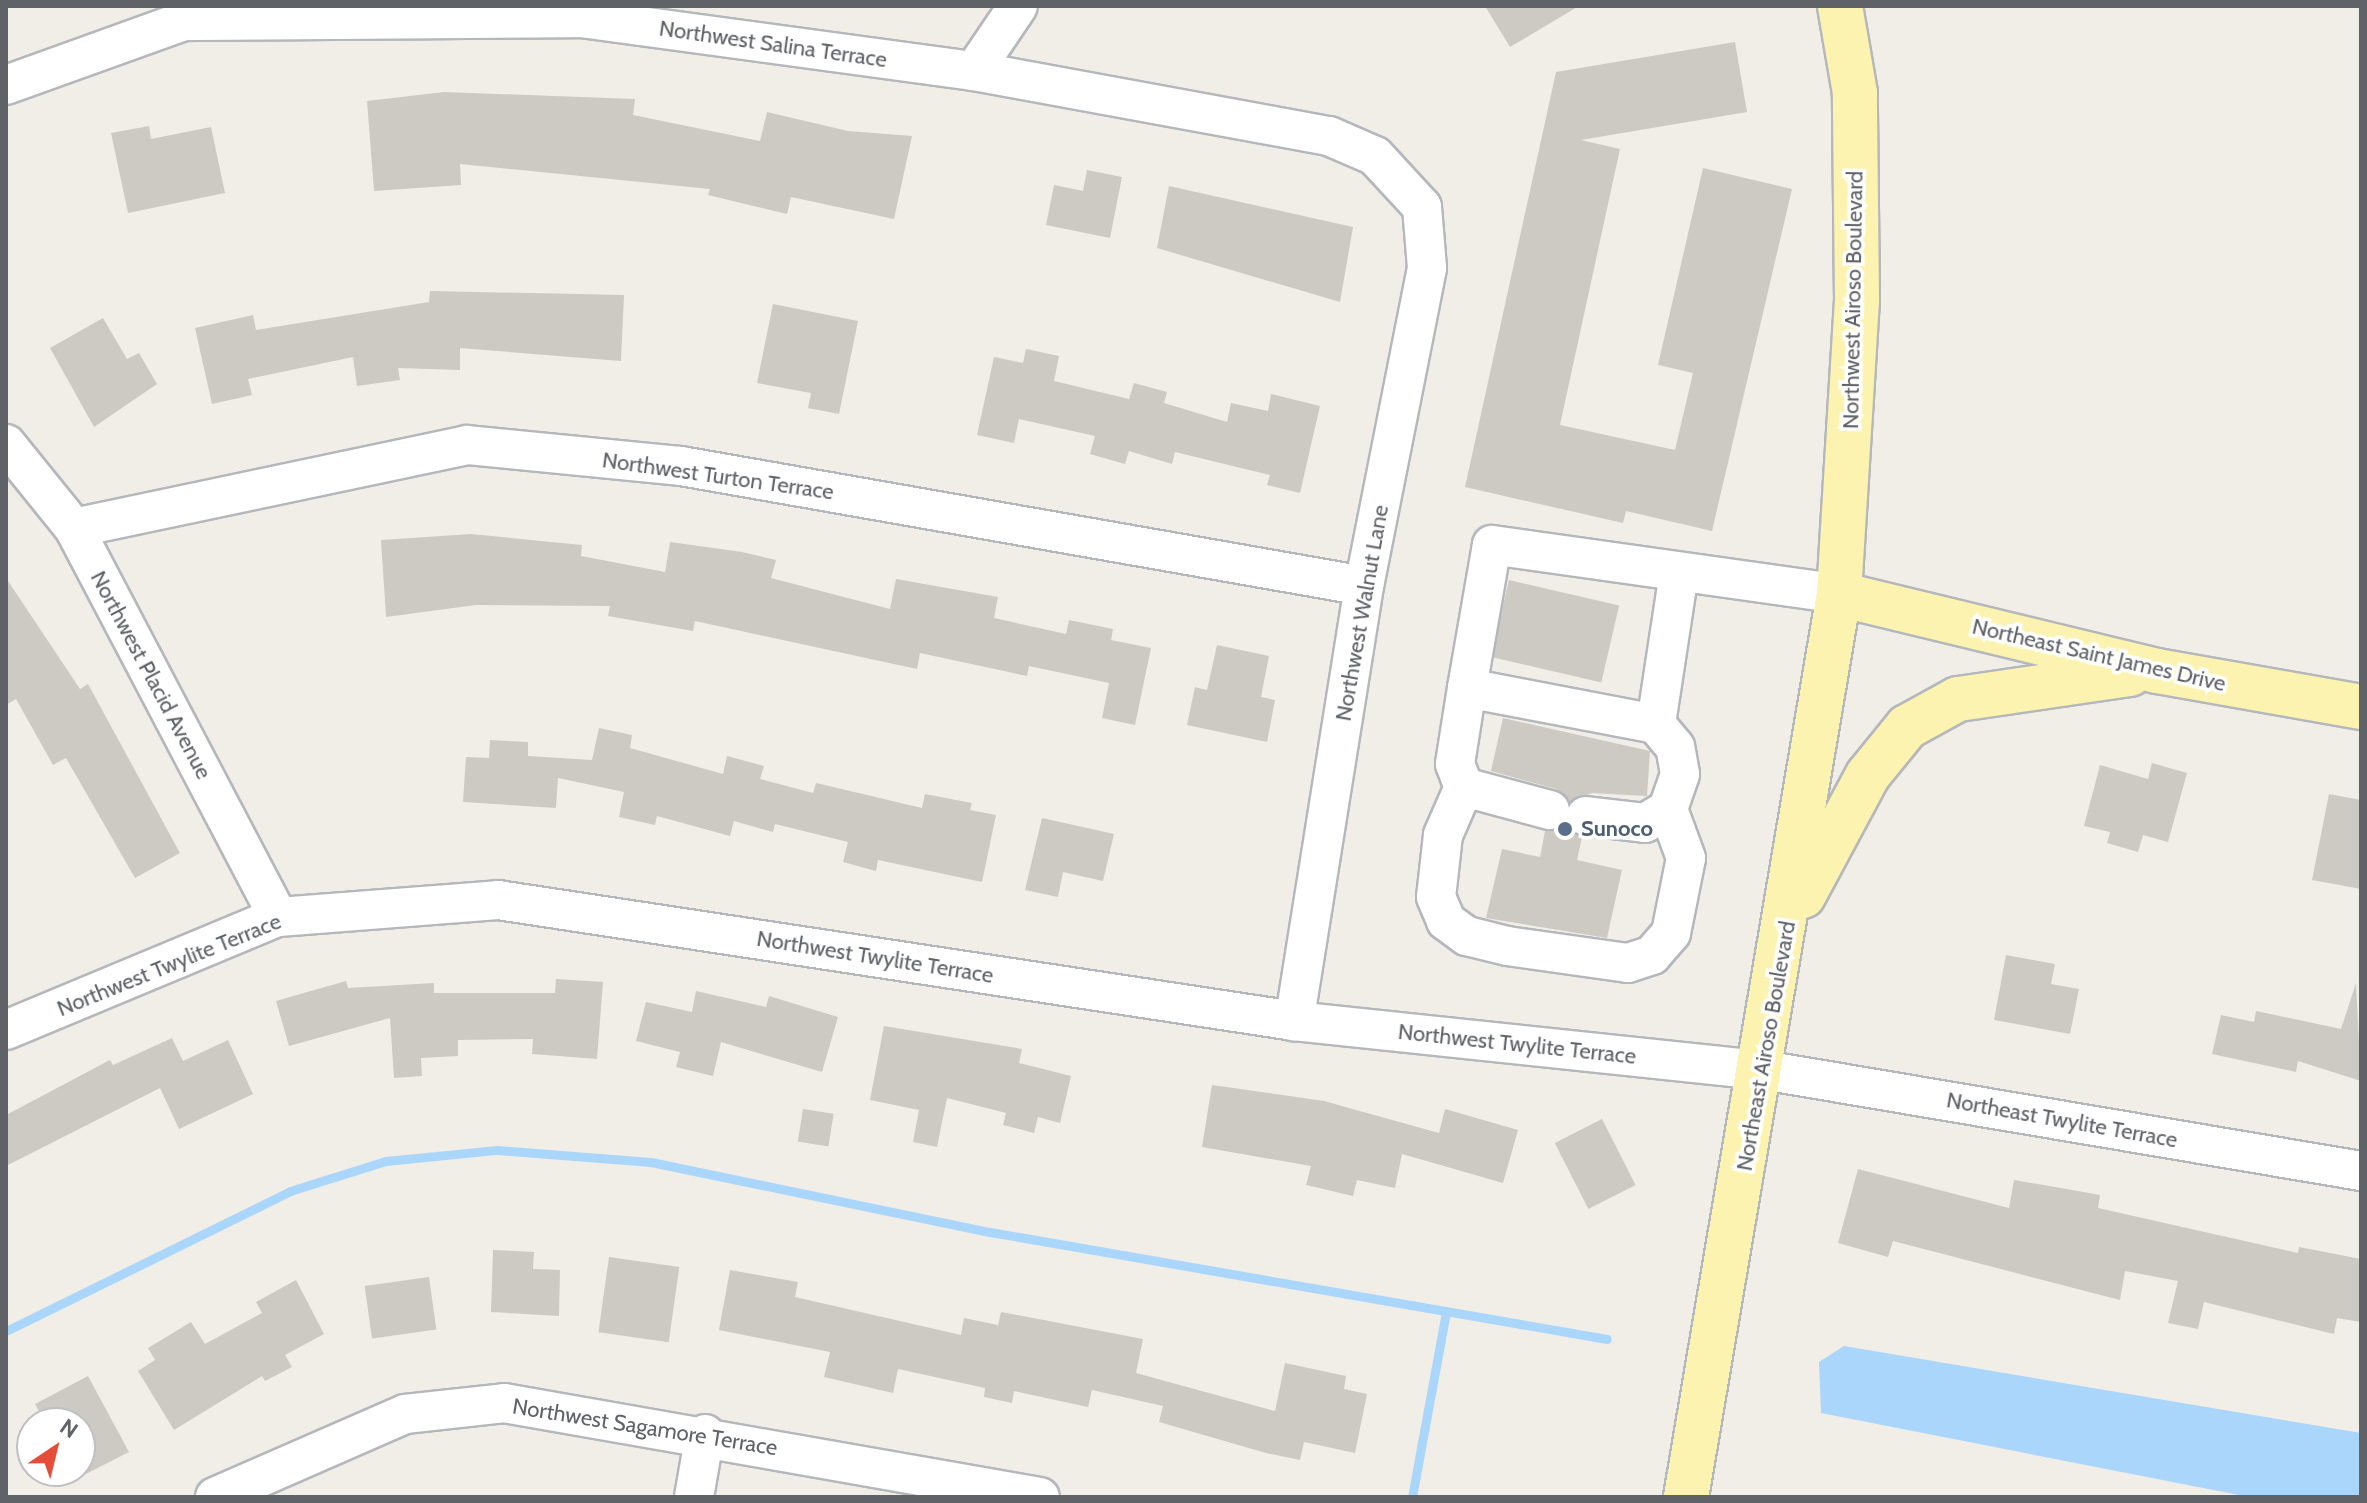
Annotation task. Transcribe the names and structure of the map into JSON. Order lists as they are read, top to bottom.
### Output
{
  "streets": {
    "main road": ["Northwest Airoso Boulevard", "Northeast Saint James Drive", "Northeast Airoso Boulevard"],
    "street": [
      "Northwest Salina Terrace",
      "Northwest Turton Terrace",
      "Northwest Walnut Lane",
      "Northwest Placid Avenue",
      "Northwest Twylite Terrace",
      "Northeast Twylite Terrace",
      "Northwest Sagamore Terrace"
    ]
  },
  "crossings": [
    ["Northwest Salina Terrace", "Northwest Walnut Lane"],
    ["Northwest Airoso Boulevard", "Northeast Saint James Drive"],
    ["Northwest Airoso Boulevard", "Northeast Airoso Boulevard"],
    ["Northwest Turton Terrace", "Northwest Walnut Lane"],
    ["Northwest Turton Terrace", "Northwest Placid Avenue"],
    ["Northwest Walnut Lane", "Northwest Twylite Terrace"],
    ["Northeast Saint James Drive", "Northeast Airoso Boulevard"],
    ["Northwest Placid Avenue", "Northwest Twylite Terrace"],
    ["Northwest Twylite Terrace", "Northeast Airoso Boulevard"],
    ["Northwest Twylite Terrace", "Northeast Twylite Terrace"],
    ["Northeast Airoso Boulevard", "Northeast Twylite Terrace"]
  ],
  "places": ["Sunoco"],
  "north": "top right"
}
